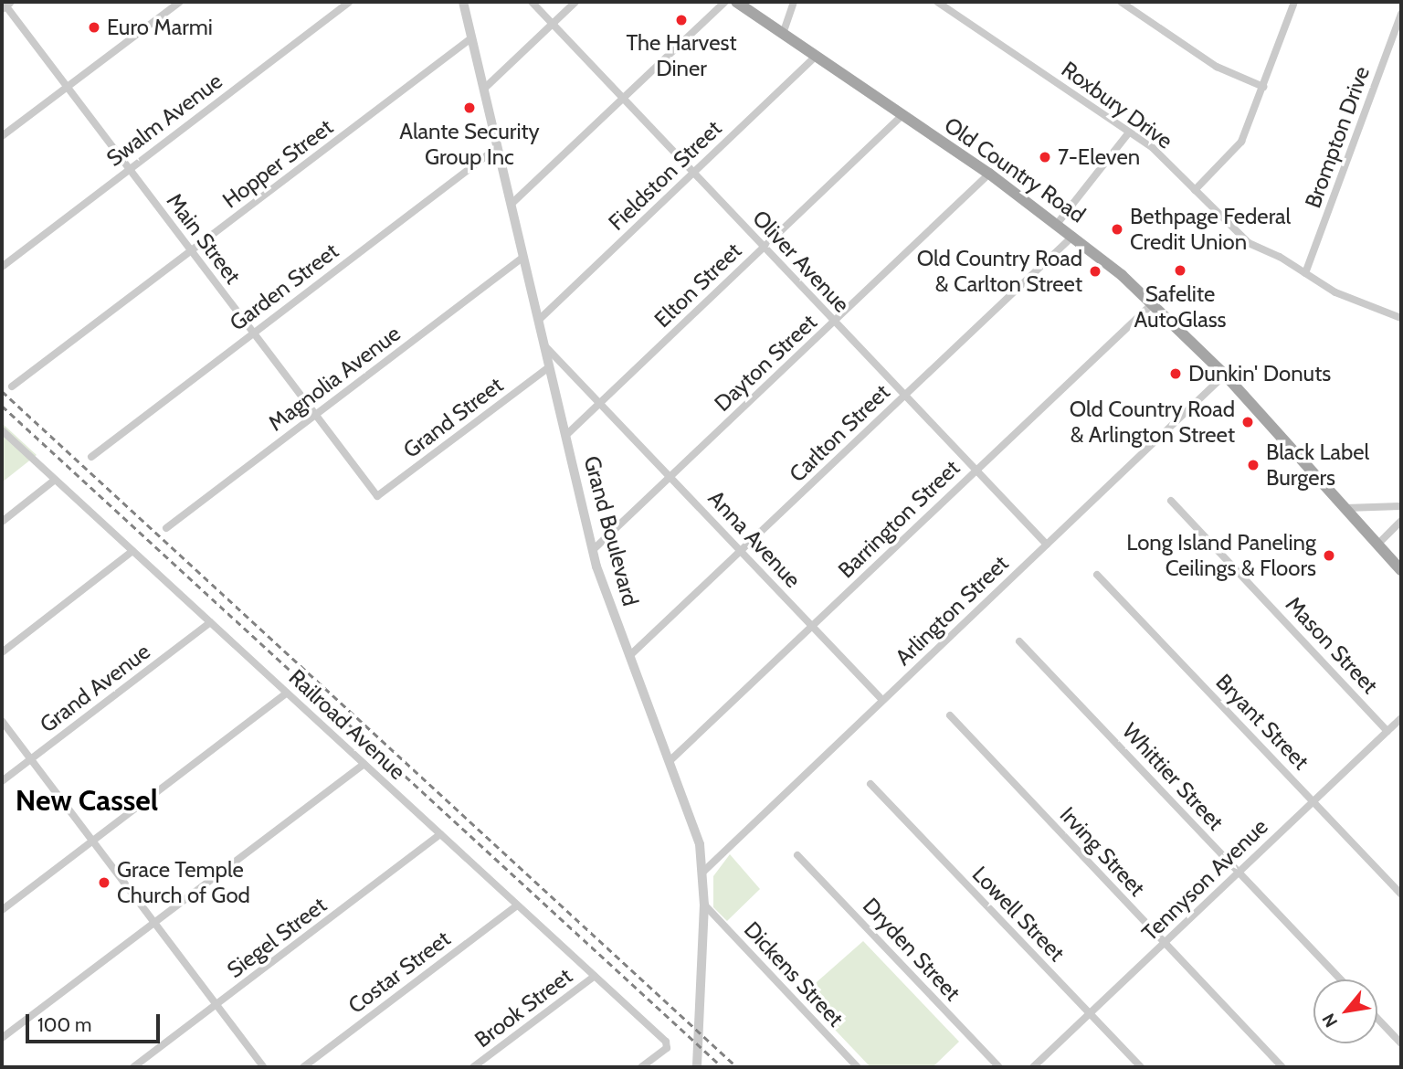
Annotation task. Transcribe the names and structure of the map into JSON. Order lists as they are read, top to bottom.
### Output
{
  "streets": {
    "main road": ["Old Country Road"],
    "street": [
      "Roxbury Drive",
      "Swalm Avenue",
      "Brompton Drive",
      "Hopper Street",
      "Fieldston Street",
      "Main Street",
      "Oliver Avenue",
      "Elton Street",
      "Garden Street",
      "Dayton Street",
      "Magnolia Avenue",
      "Grand Street",
      "Carlton Street",
      "Barrington Street",
      "Grand Boulevard",
      "Anna Avenue",
      "Arlington Street",
      "Mason Street",
      "Grand Avenue",
      "Bryant Street",
      "Railroad Avenue",
      "Whittier Street",
      "Irving Street",
      "Tennyson Avenue",
      "Lowell Street",
      "Siegel Street",
      "Dryden Street",
      "Costar Street",
      "Dickens Street",
      "Brook Street"
    ]
  },
  "crossings": [
    ["Roxbury Drive", "Brompton Drive"],
    ["Swalm Avenue", "Main Street"],
    ["Hopper Street", "Main Street"],
    ["Hopper Street", "Grand Boulevard"],
    ["Old Country Road", "Fieldston Street"],
    ["Old Country Road", "Elton Street"],
    ["Old Country Road", "Dayton Street"],
    ["Old Country Road", "Carlton Street"],
    ["Old Country Road", "Barrington Street"],
    ["Old Country Road", "Arlington Street"],
    ["Fieldston Street", "Oliver Avenue"],
    ["Fieldston Street", "Grand Boulevard"],
    ["Main Street", "Garden Street"],
    ["Main Street", "Magnolia Avenue"],
    ["Main Street", "Grand Street"],
    ["Oliver Avenue", "Elton Street"],
    ["Oliver Avenue", "Dayton Street"],
    ["Oliver Avenue", "Carlton Street"],
    ["Oliver Avenue", "Barrington Street"],
    ["Oliver Avenue", "Arlington Street"],
    ["Elton Street", "Anna Avenue"],
    ["Garden Street", "Grand Boulevard"],
    ["Dayton Street", "Grand Boulevard"],
    ["Dayton Street", "Anna Avenue"],
    ["Magnolia Avenue", "Grand Boulevard"],
    ["Grand Street", "Grand Boulevard"],
    ["Carlton Street", "Grand Boulevard"],
    ["Carlton Street", "Anna Avenue"],
    ["Barrington Street", "Grand Boulevard"],
    ["Barrington Street", "Anna Avenue"],
    ["Grand Boulevard", "Anna Avenue"],
    ["Grand Boulevard", "Arlington Street"],
    ["Grand Boulevard", "Dickens Street"],
    ["Anna Avenue", "Arlington Street"],
    ["Mason Street", "Tennyson Avenue"],
    ["Grand Avenue", "Railroad Avenue"],
    ["Bryant Street", "Tennyson Avenue"],
    ["Railroad Avenue", "Siegel Street"],
    ["Railroad Avenue", "Costar Street"],
    ["Railroad Avenue", "Brook Street"],
    ["Whittier Street", "Tennyson Avenue"],
    ["Irving Street", "Tennyson Avenue"],
    ["Tennyson Avenue", "Lowell Street"]
  ],
  "districts": ["New Cassel"],
  "places": [
    "The Harvest Diner",
    "Euro Marmi",
    "Alante Security Group Inc",
    "7-Eleven",
    "Bethpage Federal Credit Union",
    "Safelite AutoGlass",
    "Old Country Road & Carlton Street",
    "Dunkin' Donuts",
    "Old Country Road & Arlington Street",
    "Black Label Burgers",
    "Long Island Paneling Ceilings & Floors",
    "Grace Temple Church of God"
  ],
  "scale_bar": "100 m",
  "north": "bottom left"
}
